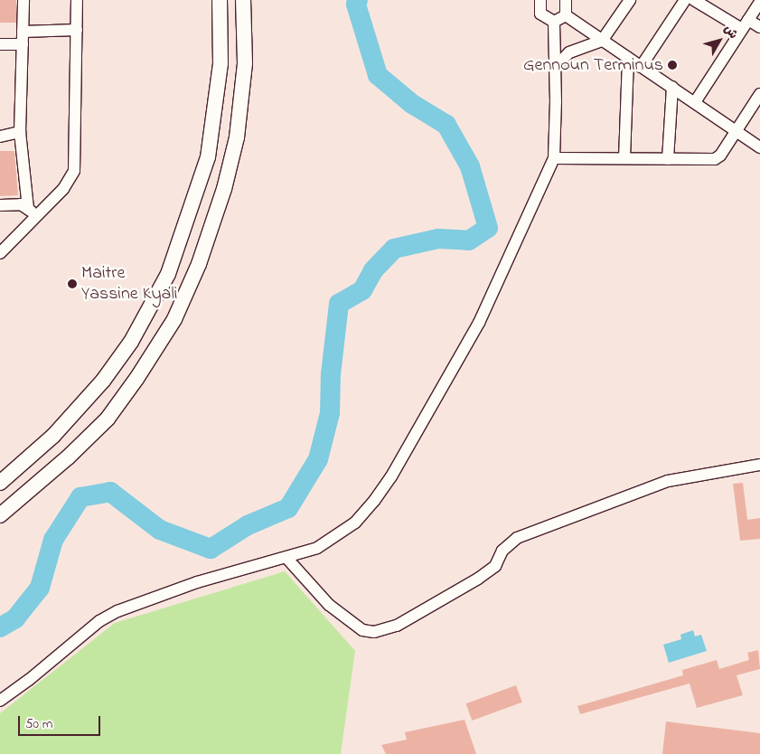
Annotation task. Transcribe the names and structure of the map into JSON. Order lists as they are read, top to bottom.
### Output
{
  "places": ["Gennoun Terminus", "Maitre Yassine Kyali"],
  "scale_bar": "50 m",
  "north": "top right"
}
